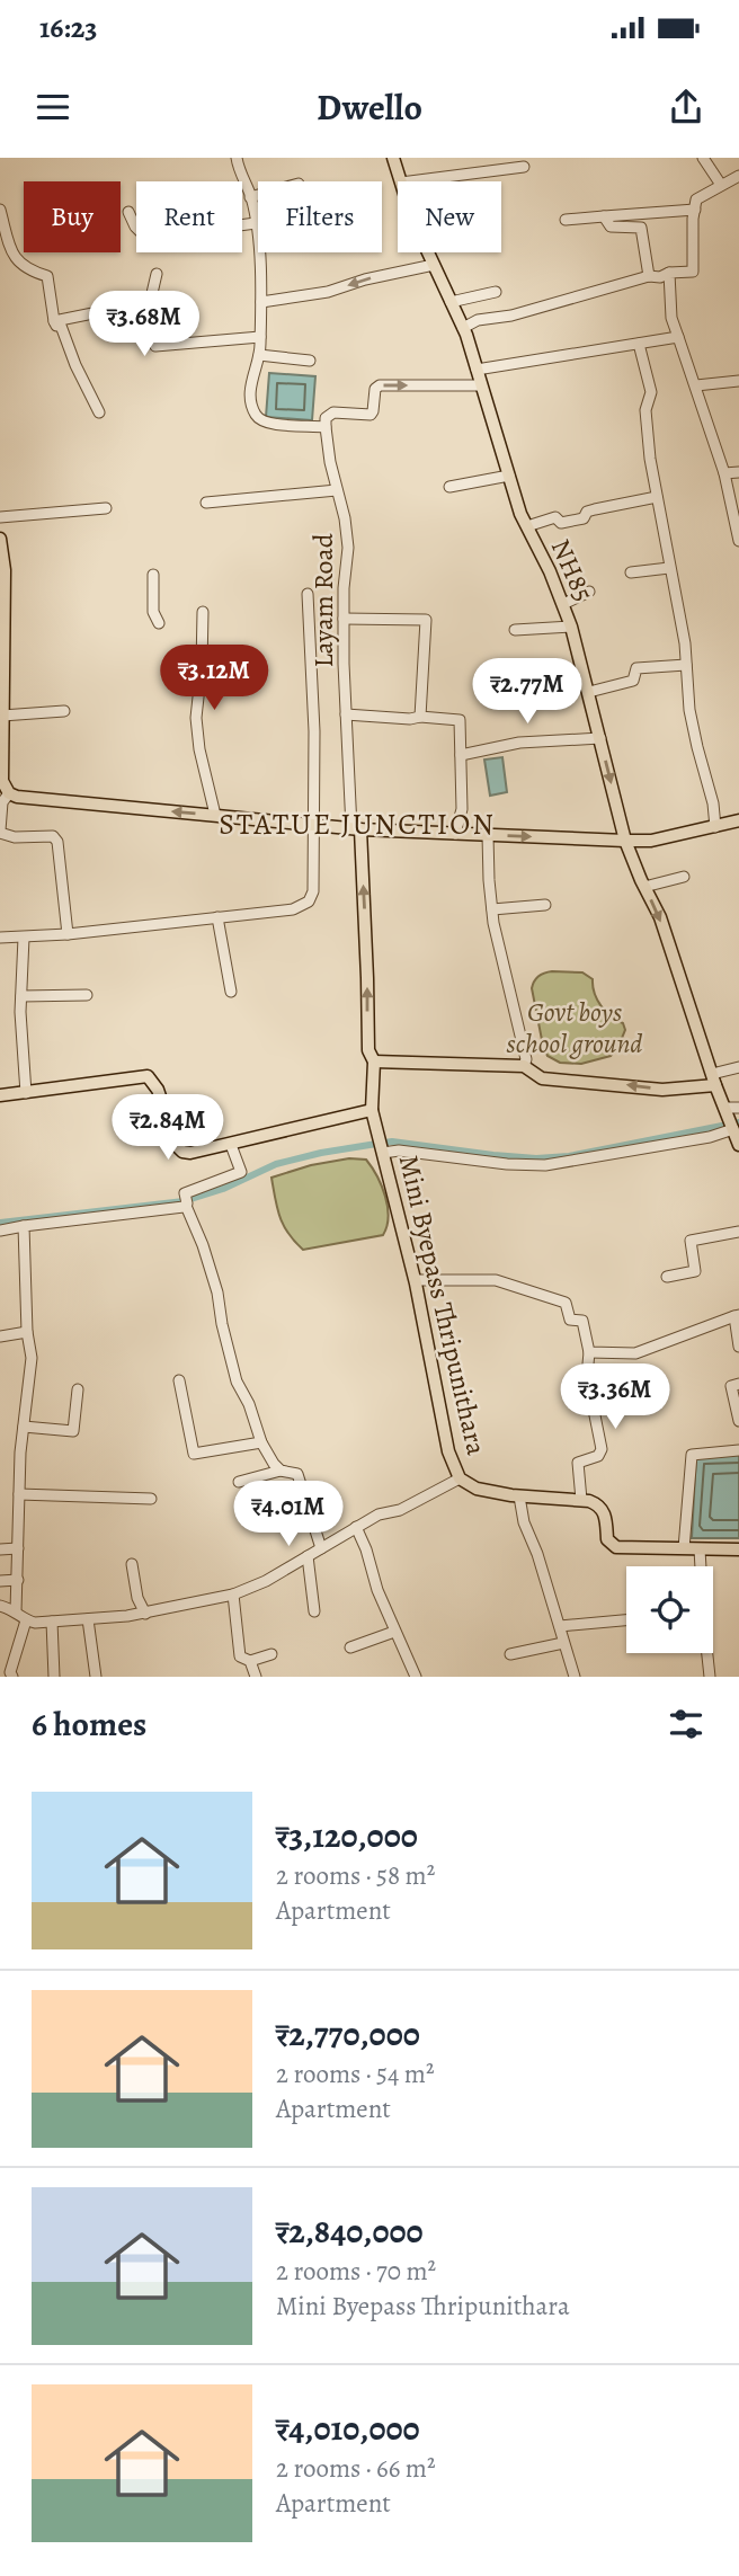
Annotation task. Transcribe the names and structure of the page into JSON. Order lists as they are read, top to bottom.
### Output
{
  "streets": {
    "main road": ["NH85", "Mini Byepass Thripunithara"],
    "street": ["Layam Road"]
  },
  "crossings": [
    ["Layam Road", "Mini Byepass Thripunithara"]
  ],
  "districts": ["STATUE JUNCTION"],
  "parks": ["Govt boys school ground"],
  "page": {
    "status": "16:23",
    "header": "Dwello",
    "chip": [
      "Buy",
      "Rent",
      "Filters",
      "New"
    ],
    "price": [
      "₹3.68M",
      "₹3.12M",
      "₹2.77M",
      "₹2.84M",
      "₹3.36M",
      "₹4.01M"
    ],
    "heading": "6 homes",
    "list": [
      {
        "name": "₹3,120,000",
        "note": "2 rooms · 58 m² · Apartment"
      },
      {
        "name": "₹2,770,000",
        "note": "2 rooms · 54 m² · Apartment"
      },
      {
        "name": "₹2,840,000",
        "note": "2 rooms · 70 m² · Mini Byepass Thripunithara"
      },
      {
        "name": "₹4,010,000",
        "note": "2 rooms · 66 m² · Apartment"
      }
    ]
  }
}
